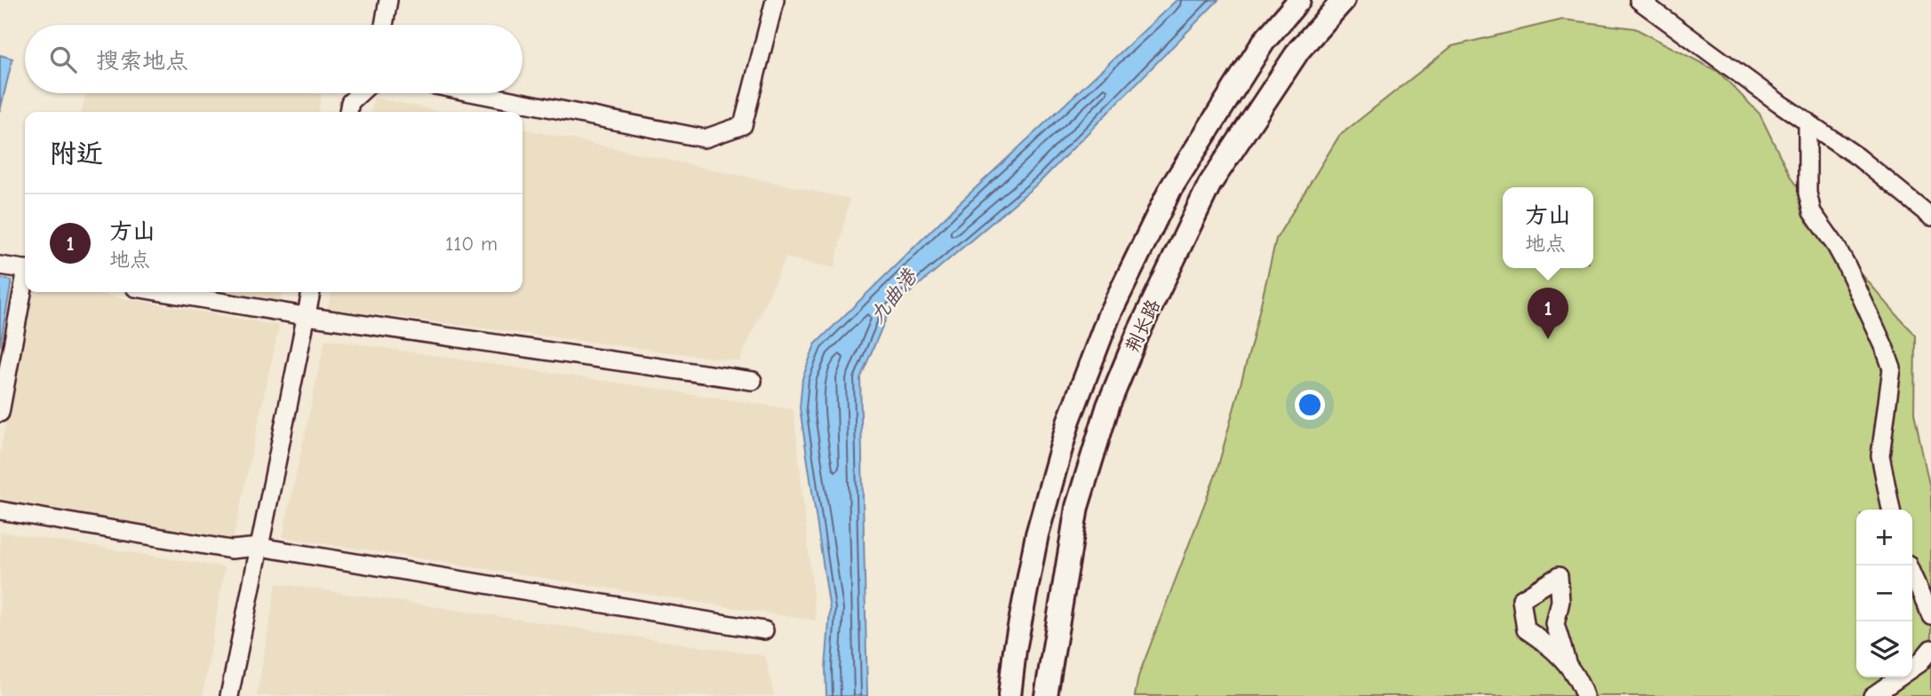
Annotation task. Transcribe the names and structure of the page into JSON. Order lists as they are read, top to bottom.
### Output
{
  "streets": {
    "main road": ["荆长路"]
  },
  "water": ["九曲港"],
  "page": {
    "search": "搜索地点",
    "heading": "附近",
    "popup": ["方山", "地点"],
    "list": [
      {
        "mark": "1",
        "name": "方山",
        "note": "地点",
        "value": "110 m"
      }
    ],
    "pins": "1",
    "map_buttons": ["+", "−"]
  }
}
